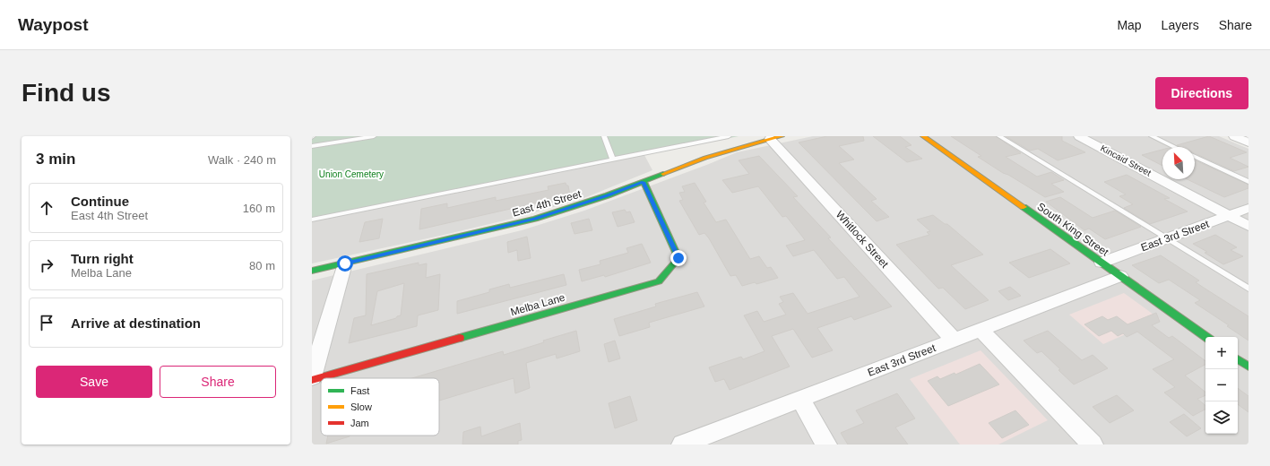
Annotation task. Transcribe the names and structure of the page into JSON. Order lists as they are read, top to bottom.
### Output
{
  "streets": {
    "street": [
      "Kincaid Street",
      "East 4th Street",
      "South King Street",
      "East 3rd Street",
      "Whitlock Street",
      "Melba Lane"
    ]
  },
  "crossings": [
    ["Kincaid Street", "East 3rd Street"],
    ["East 4th Street", "Whitlock Street"],
    ["East 4th Street", "Melba Lane"],
    ["South King Street", "East 3rd Street"],
    ["East 3rd Street", "Whitlock Street"]
  ],
  "parks": ["Union Cemetery"],
  "legend": ["Fast", "Slow", "Jam"],
  "north": "top left",
  "page": {
    "header": "Waypost",
    "nav": ["Map", "Layers", "Share"],
    "buttons": [
      "Directions",
      ["Save", "Share"]
    ],
    "title": "Find us",
    "heading": ["3 min", "Walk · 240 m"],
    "list": [
      ["Continue", "East 4th Street", "160 m"],
      ["Turn right", "Melba Lane", "80 m"],
      "Arrive at destination"
    ],
    "map_buttons": ["+", "−"]
  }
}
